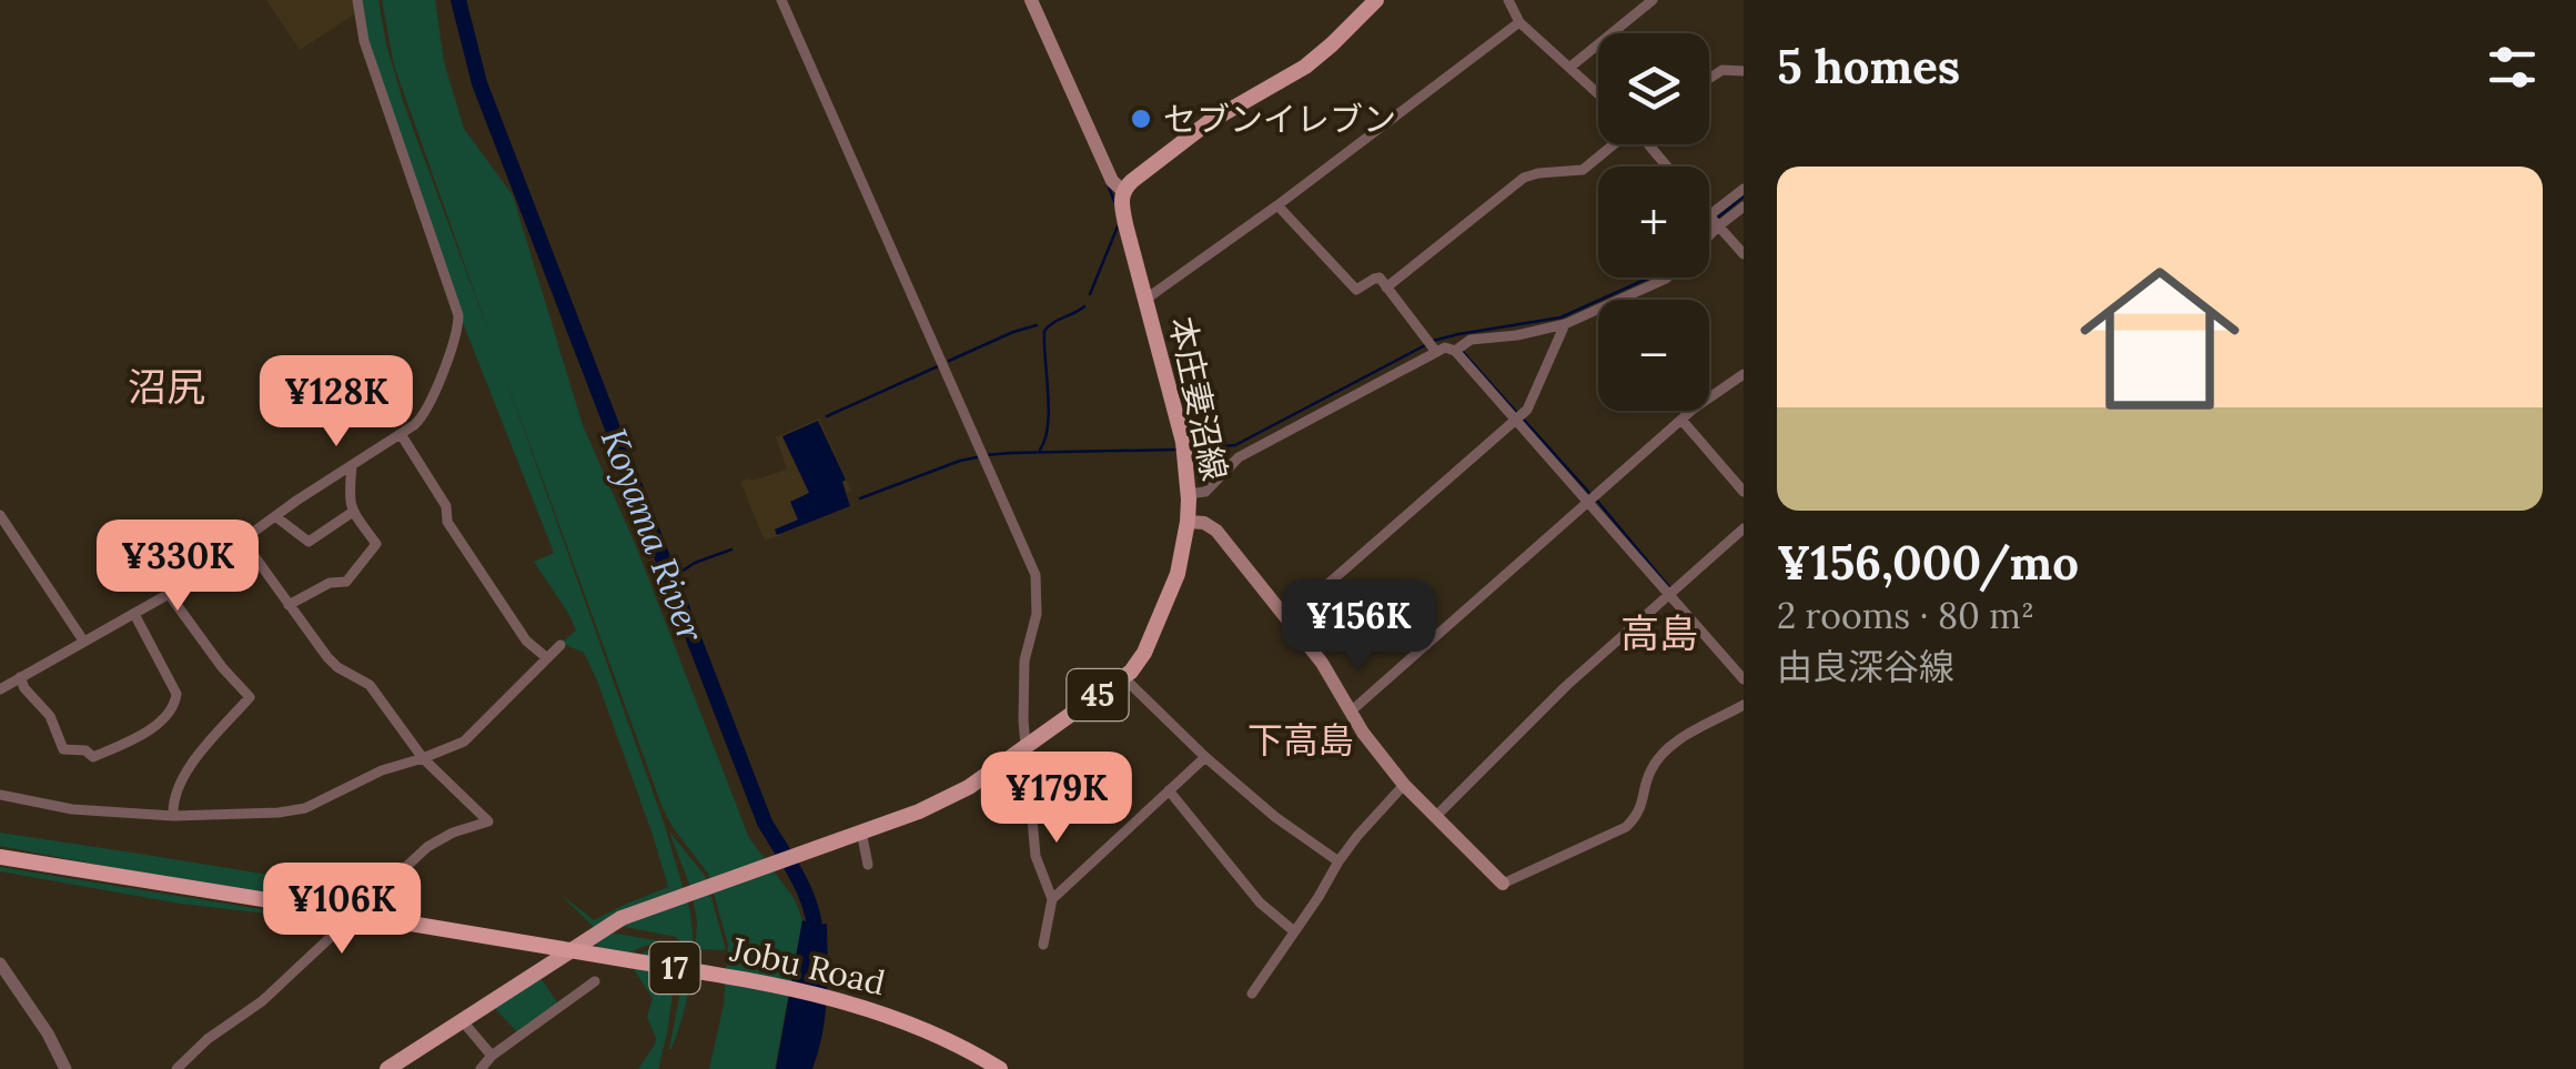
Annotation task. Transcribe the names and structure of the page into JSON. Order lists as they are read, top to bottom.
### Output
{
  "streets": {
    "highway": ["Jobu Road", "17"],
    "main road": ["本庄妻沼線", "45"]
  },
  "crossings": [
    ["本庄妻沼線", "45"]
  ],
  "districts": ["沼尻", "高島", "下高島"],
  "water": ["Koyama River"],
  "places": ["セブンイレブン"],
  "page": {
    "heading": "5 homes",
    "map_buttons": ["+", "−"],
    "list": [
      {
        "name": "¥156,000/mo",
        "note": "2 rooms · 80 m² · 由良深谷線"
      }
    ],
    "price": [
      "¥128K",
      "¥330K",
      "¥156K",
      "¥179K",
      "¥106K"
    ]
  }
}
